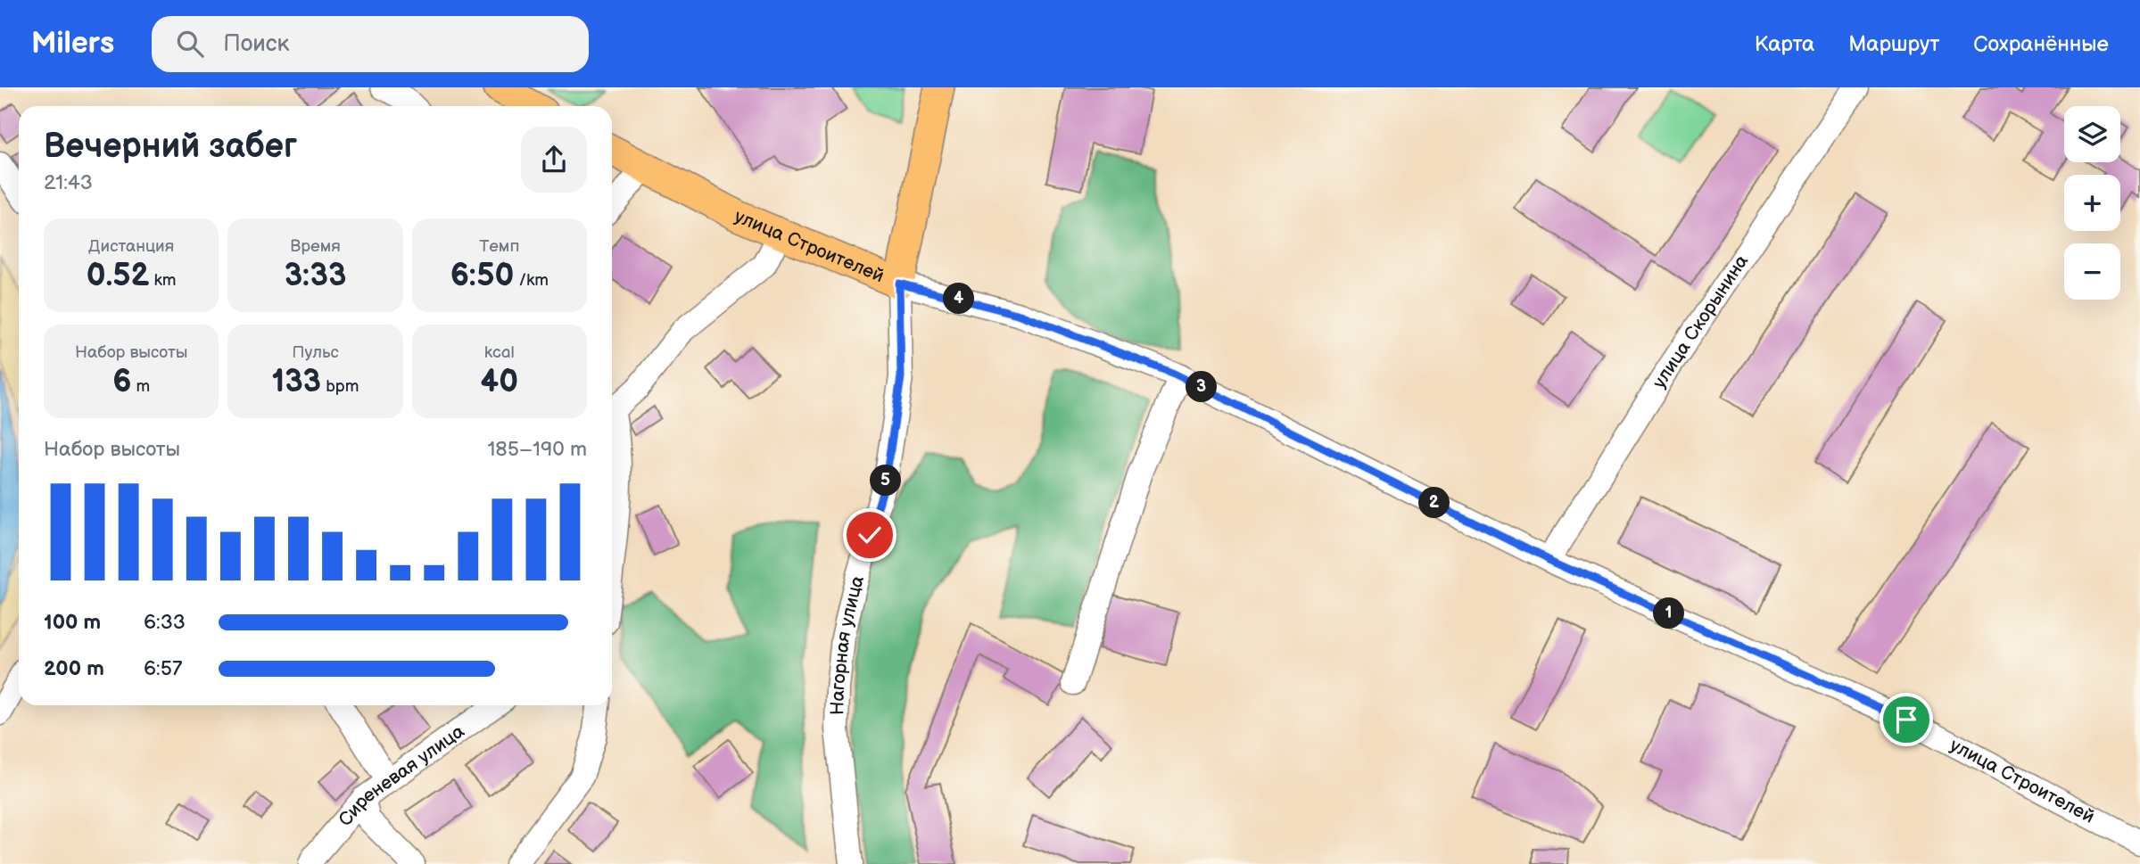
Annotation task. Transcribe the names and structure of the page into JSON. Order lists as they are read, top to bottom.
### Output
{
  "streets": {
    "main road": ["улица Строителей"],
    "street": ["улица Скорынина", "Нагорная улица", "Сиреневая улица"]
  },
  "crossings": [
    ["улица Строителей", "улица Скорынина"],
    ["улица Строителей", "Нагорная улица"]
  ],
  "page": {
    "header": "Milers",
    "search": "Поиск",
    "nav": ["Карта", "Маршрут", "Сохранённые"],
    "map_buttons": ["+", "−"],
    "heading": ["Вечерний забег", "21:43"],
    "stats": [
      ["Дистанция", "0.52 km"],
      ["Время", "3:33"],
      ["Темп", "6:50 /km"],
      ["Набор высоты", "6 m"],
      ["Пульс", "133 bpm"],
      ["kcal", "40"]
    ],
    "pins": [
      "4",
      "3",
      "5",
      "2",
      "1"
    ],
    "chart": ["Набор высоты", "185–190 m"],
    "list": [
      {
        "name": "100 m",
        "note": "6:33"
      },
      {
        "name": "200 m",
        "note": "6:57"
      }
    ]
  }
}
